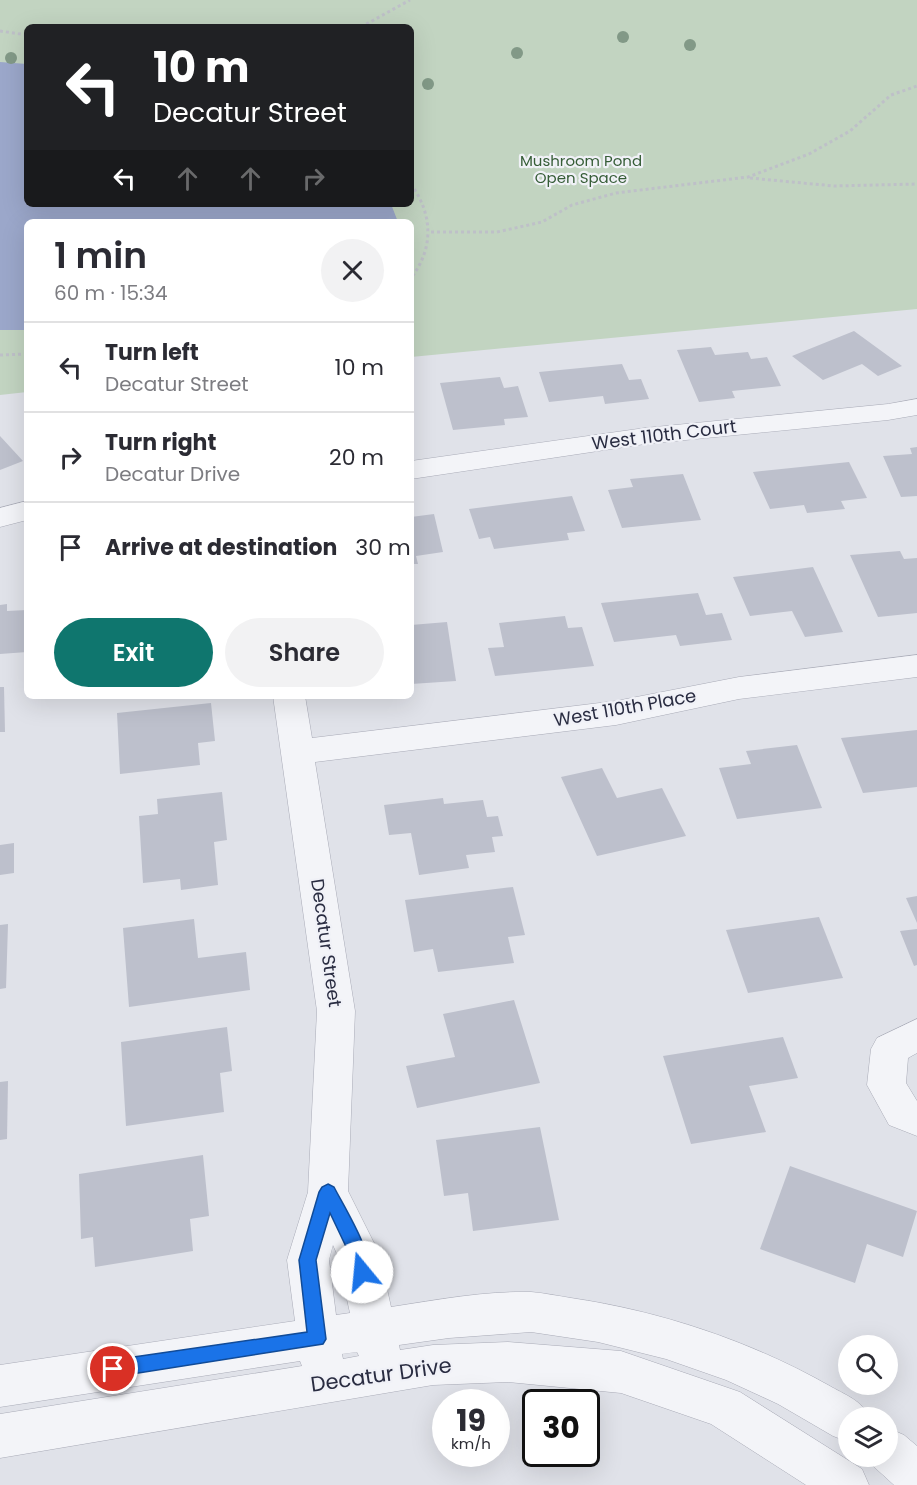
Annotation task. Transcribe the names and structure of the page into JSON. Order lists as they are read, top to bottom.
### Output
{
  "streets": {
    "street": [
      "West 110th Court",
      "West 110th Place",
      "Decatur Street",
      "Decatur Drive"
    ]
  },
  "crossings": [
    ["West 110th Place", "Decatur Street"],
    ["Decatur Street", "Decatur Drive"]
  ],
  "parks": ["Mushroom Pond Open Space"],
  "page": {
    "turn": ["10 m", "Decatur Street"],
    "heading": ["1 min", "60 m · 15:34"],
    "list": [
      {
        "name": "Turn left",
        "note": "Decatur Street",
        "value": "10 m"
      },
      {
        "name": "Turn right",
        "note": "Decatur Drive",
        "value": "20 m"
      },
      {
        "name": "Arrive at destination",
        "value": "30 m"
      }
    ],
    "buttons": ["Exit", "Share"],
    "speed": "19 km/h",
    "limit": "30"
  }
}
